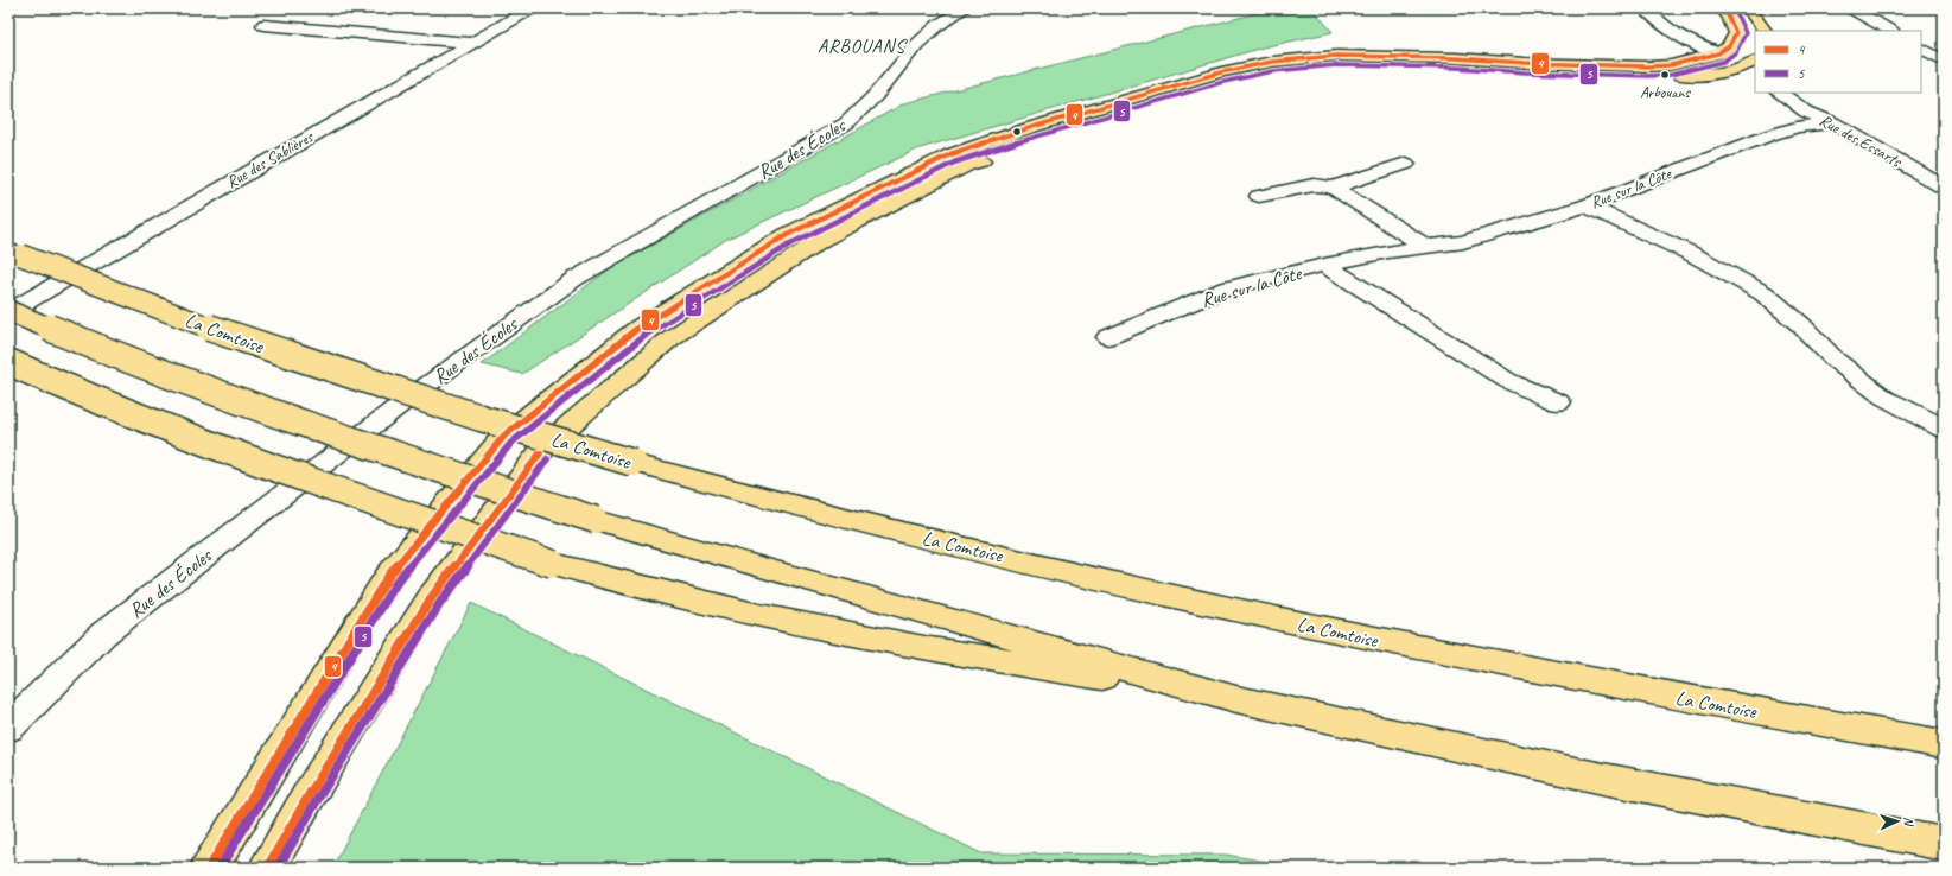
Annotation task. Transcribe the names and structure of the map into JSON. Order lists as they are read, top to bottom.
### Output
{
  "streets": {
    "main road": ["La Comtoise"],
    "street": [
      "Rue des Essarts",
      "Rue des Écoles",
      "Rue des Sablières",
      "Rue sur la Côte"
    ]
  },
  "crossings": [
    ["Rue des Essarts", "Rue sur la Côte"]
  ],
  "districts": ["ARBOUANS"],
  "places": ["Arbouans"],
  "lines": ["transit line 4", "transit line 5"],
  "legend": ["4", "5"],
  "north": "right"
}
